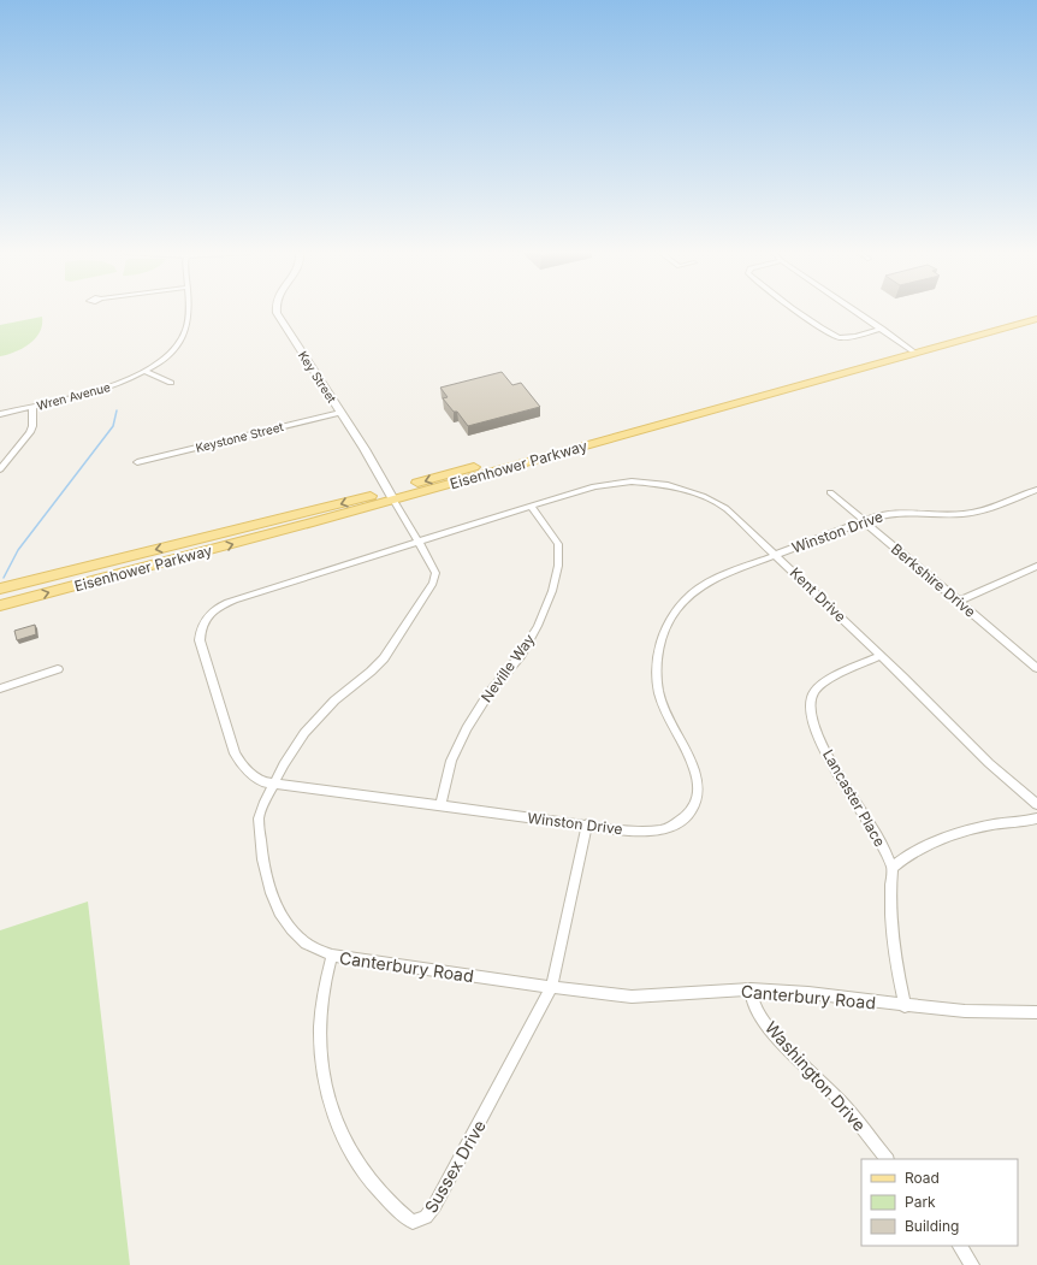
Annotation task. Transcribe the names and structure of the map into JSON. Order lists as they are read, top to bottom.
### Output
{
  "streets": {
    "main road": ["Eisenhower Parkway"],
    "street": [
      "Key Street",
      "Wren Avenue",
      "Keystone Street",
      "Winston Drive",
      "Berkshire Drive",
      "Kent Drive",
      "Neville Way",
      "Lancaster Place",
      "Canterbury Road",
      "Washington Drive",
      "Sussex Drive"
    ]
  },
  "crossings": [
    ["Key Street", "Keystone Street"],
    ["Key Street", "Eisenhower Parkway"],
    ["Key Street", "Canterbury Road"],
    ["Eisenhower Parkway", "Canterbury Road"],
    ["Winston Drive", "Berkshire Drive"],
    ["Winston Drive", "Kent Drive"],
    ["Winston Drive", "Neville Way"],
    ["Winston Drive", "Canterbury Road"],
    ["Winston Drive", "Sussex Drive"],
    ["Kent Drive", "Neville Way"],
    ["Kent Drive", "Lancaster Place"],
    ["Kent Drive", "Canterbury Road"],
    ["Canterbury Road", "Washington Drive"],
    ["Canterbury Road", "Sussex Drive"]
  ],
  "legend": ["Road", "Park", "Building"]
}
